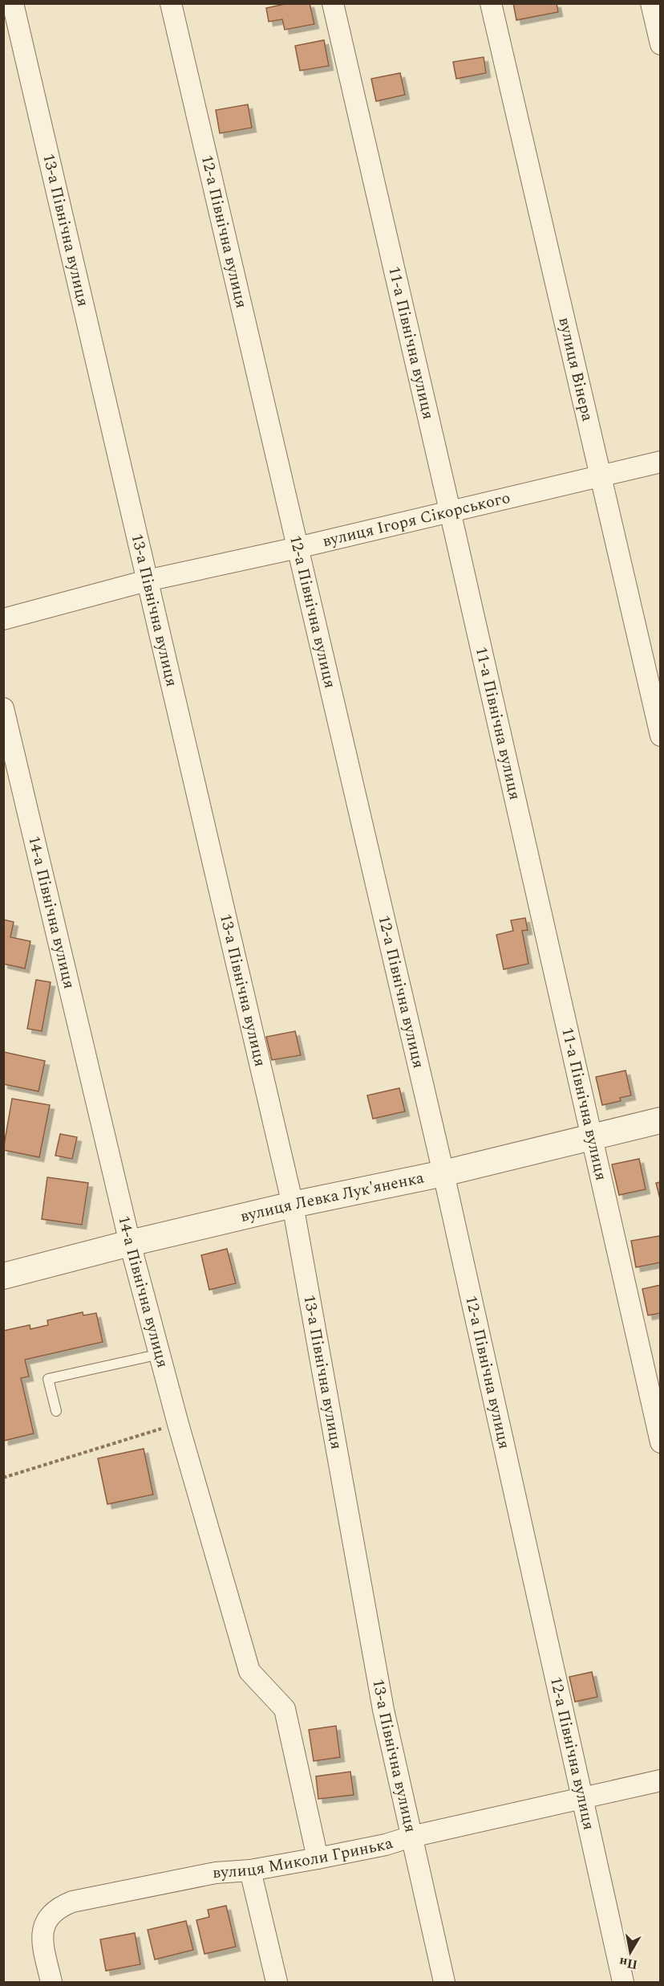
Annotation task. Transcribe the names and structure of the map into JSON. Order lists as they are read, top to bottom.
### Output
{
  "streets": {
    "street": [
      "13-а Північна вулиця",
      "12-а Північна вулиця",
      "11-а Північна вулиця",
      "вулиця Вінера",
      "вулиця Ігоря Сікорського",
      "14-а Північна вулиця",
      "вулиця Левка Лук'яненка",
      "вулиця Миколи Гринька"
    ]
  },
  "crossings": [
    ["13-а Північна вулиця", "вулиця Ігоря Сікорського"],
    ["13-а Північна вулиця", "вулиця Левка Лук'яненка"],
    ["13-а Північна вулиця", "вулиця Миколи Гринька"],
    ["12-а Північна вулиця", "вулиця Ігоря Сікорського"],
    ["12-а Північна вулиця", "вулиця Левка Лук'яненка"],
    ["12-а Північна вулиця", "вулиця Миколи Гринька"],
    ["11-а Північна вулиця", "вулиця Ігоря Сікорського"],
    ["11-а Північна вулиця", "вулиця Левка Лук'яненка"],
    ["вулиця Вінера", "вулиця Ігоря Сікорського"],
    ["14-а Північна вулиця", "вулиця Левка Лук'яненка"],
    ["14-а Північна вулиця", "вулиця Миколи Гринька"]
  ],
  "north": "bottom"
}
